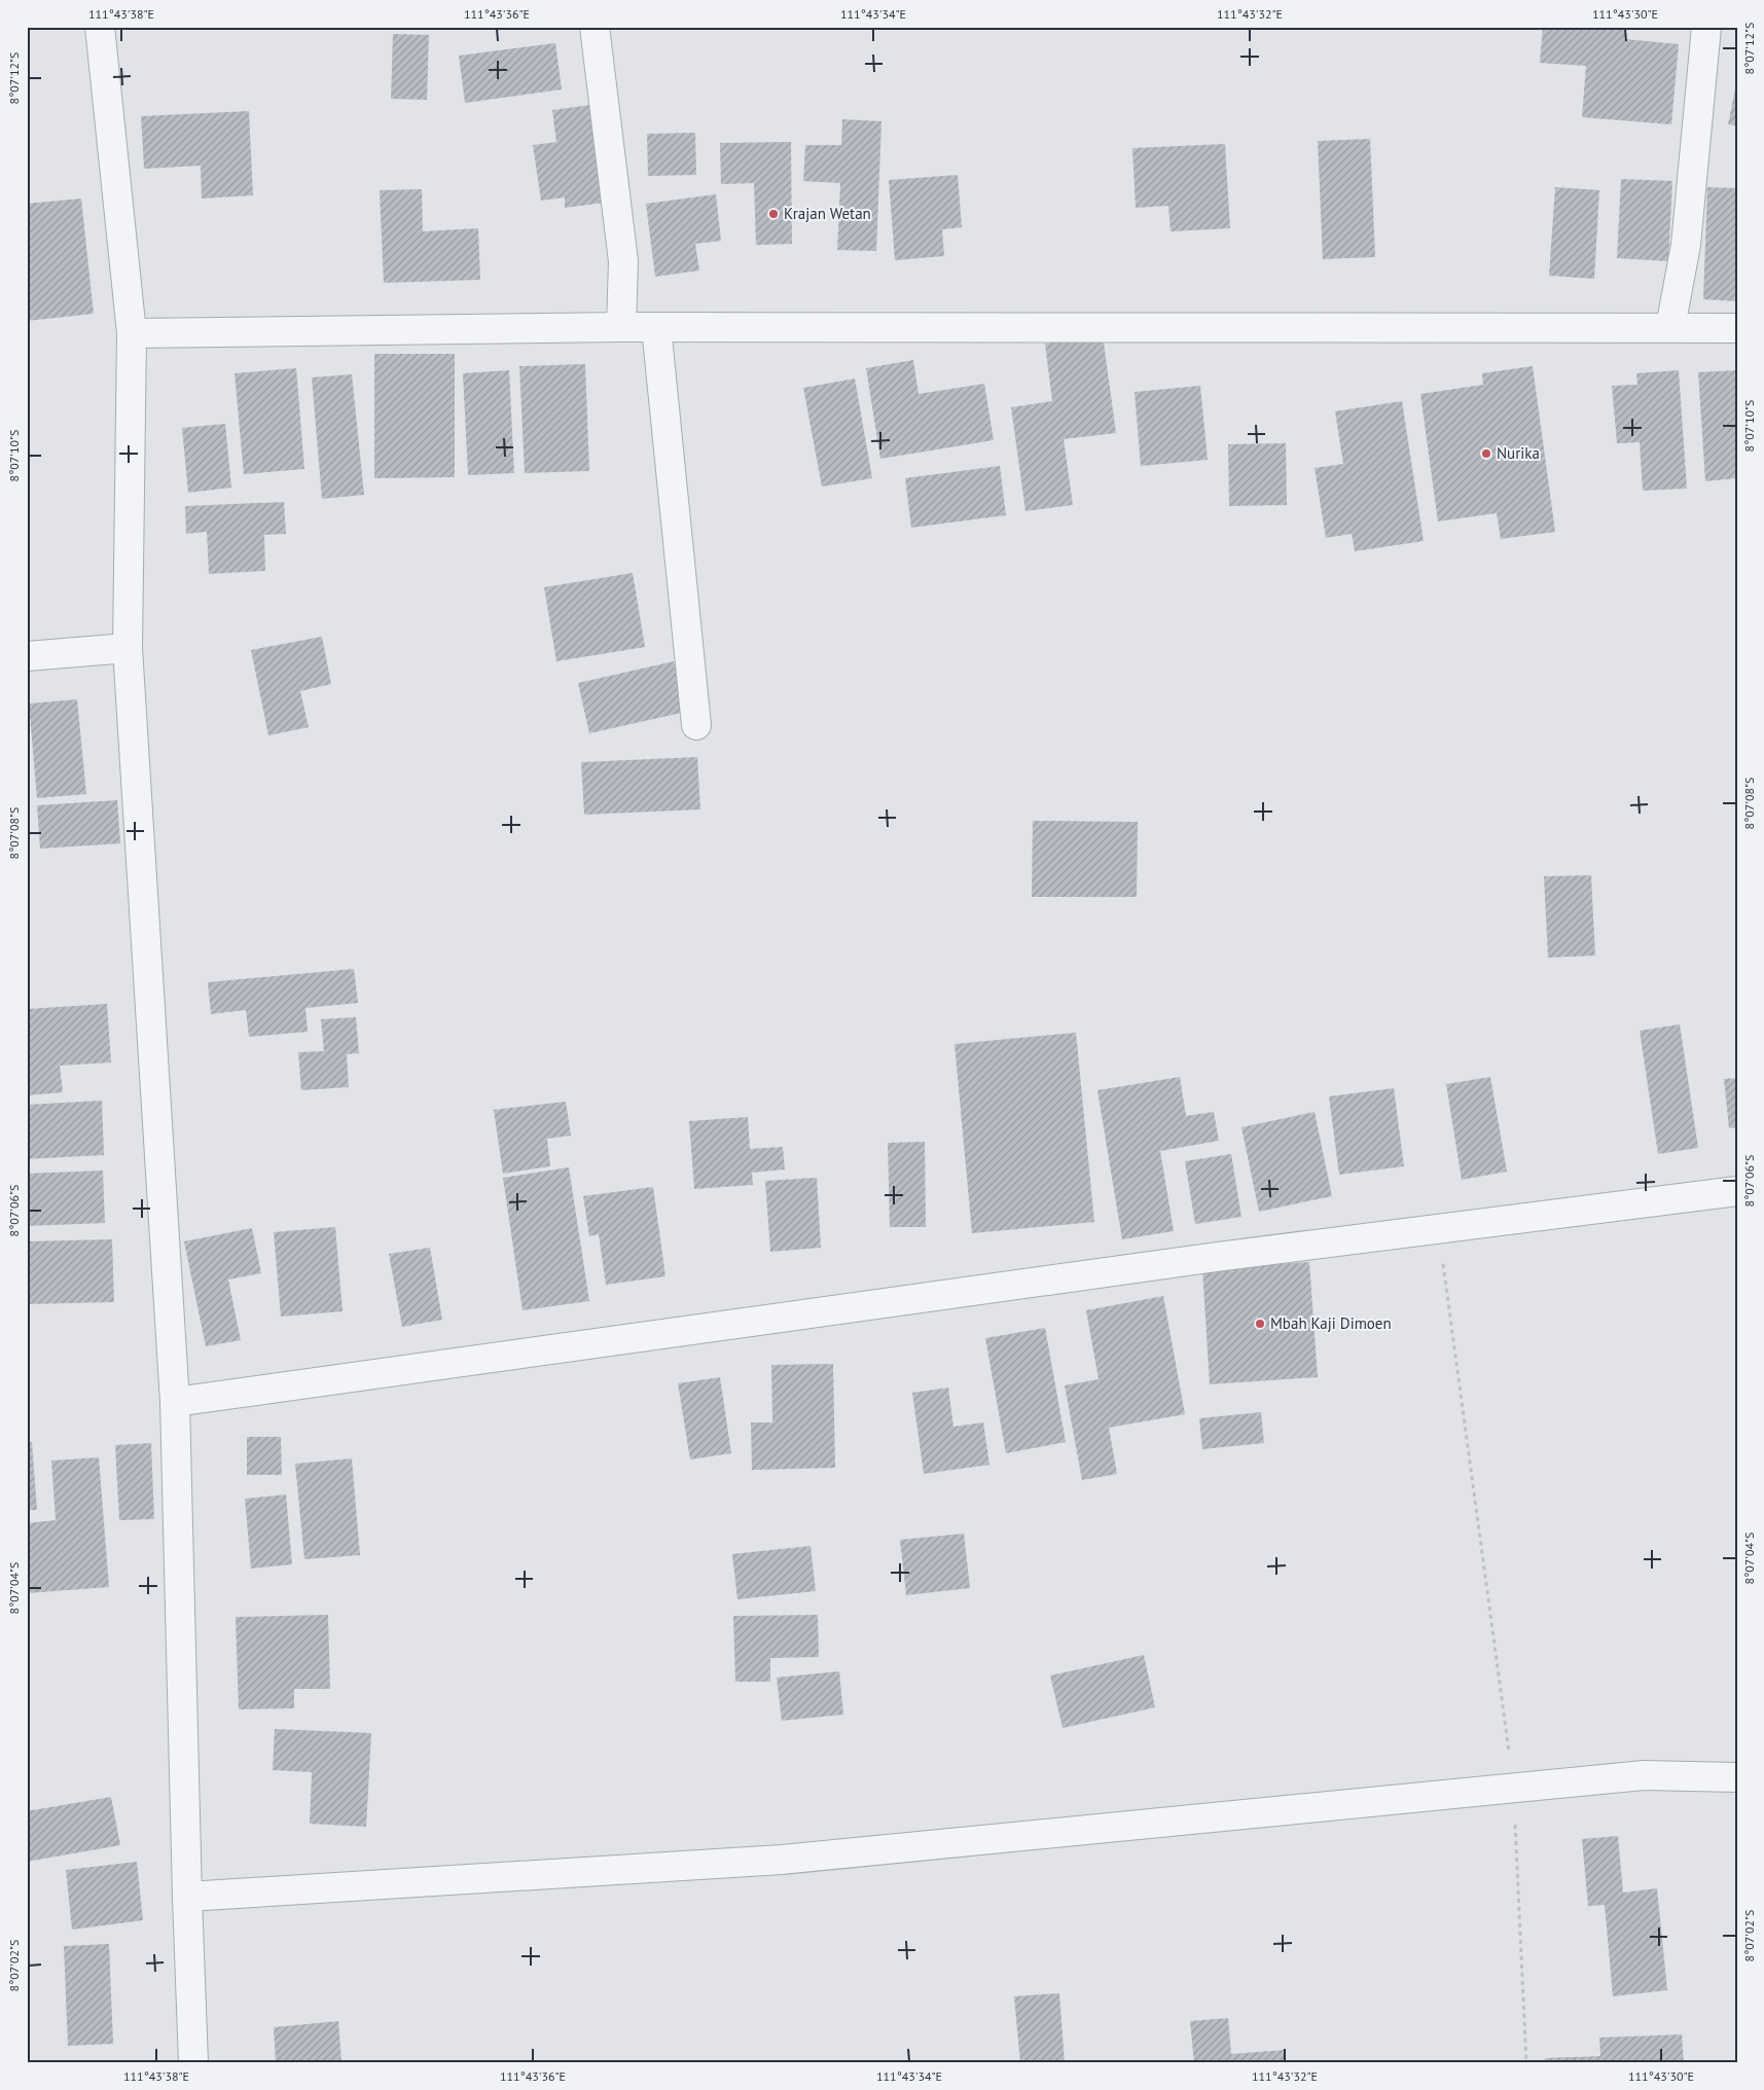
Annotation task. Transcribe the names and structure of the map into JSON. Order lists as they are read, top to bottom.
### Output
{
  "places": ["Krajan Wetan", "Nurika", "Mbah Kaji Dimoen"],
  "coordinates": [
    "111°43'38\"E",
    "111°43'36\"E",
    "111°43'34\"E",
    "111°43'32\"E",
    "111°43'30\"E",
    "8°07'12\"S",
    "8°07'10\"S",
    "8°07'08\"S",
    "8°07'06\"S",
    "8°07'04\"S",
    "8°07'02\"S"
  ]
}
